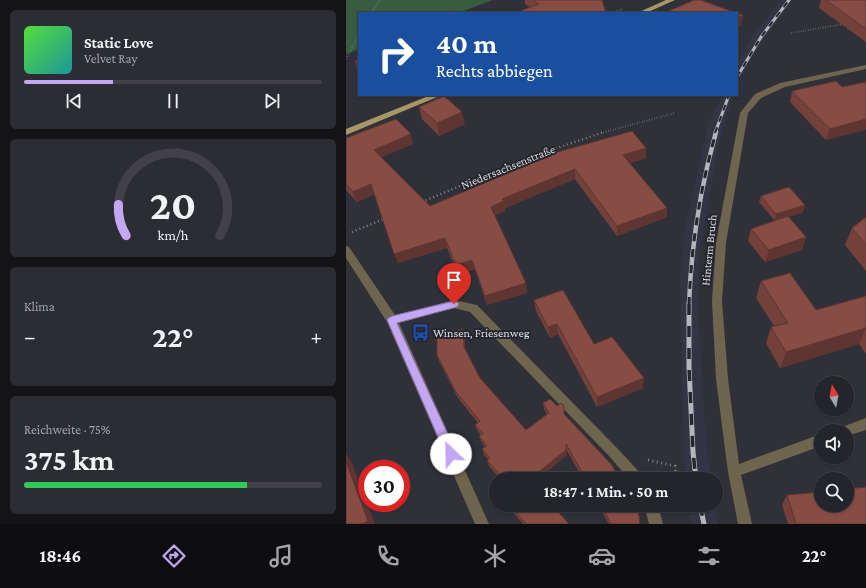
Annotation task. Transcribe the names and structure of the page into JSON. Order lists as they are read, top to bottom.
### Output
{
  "streets": {
    "street": ["Hinterm Bruch"],
    "path": ["Niedersachsenstraße"]
  },
  "places": {
    "bus stop": ["Winsen, Friesenweg"]
  },
  "north": "top",
  "page": {
    "turn": ["40 m", "Rechts abbiegen"],
    "song": ["Static Love", "Velvet Ray"],
    "tile": [
      "Klima",
      ["Reichweite · 75%", "375 km"]
    ],
    "heat": ["−", "22°", "+"],
    "limit": "30",
    "trip": "18:47 · 1 Min. · 50 m",
    "tabs": ["18:46", "22°"],
    "gauge": ["20", "km/h"]
  }
}
